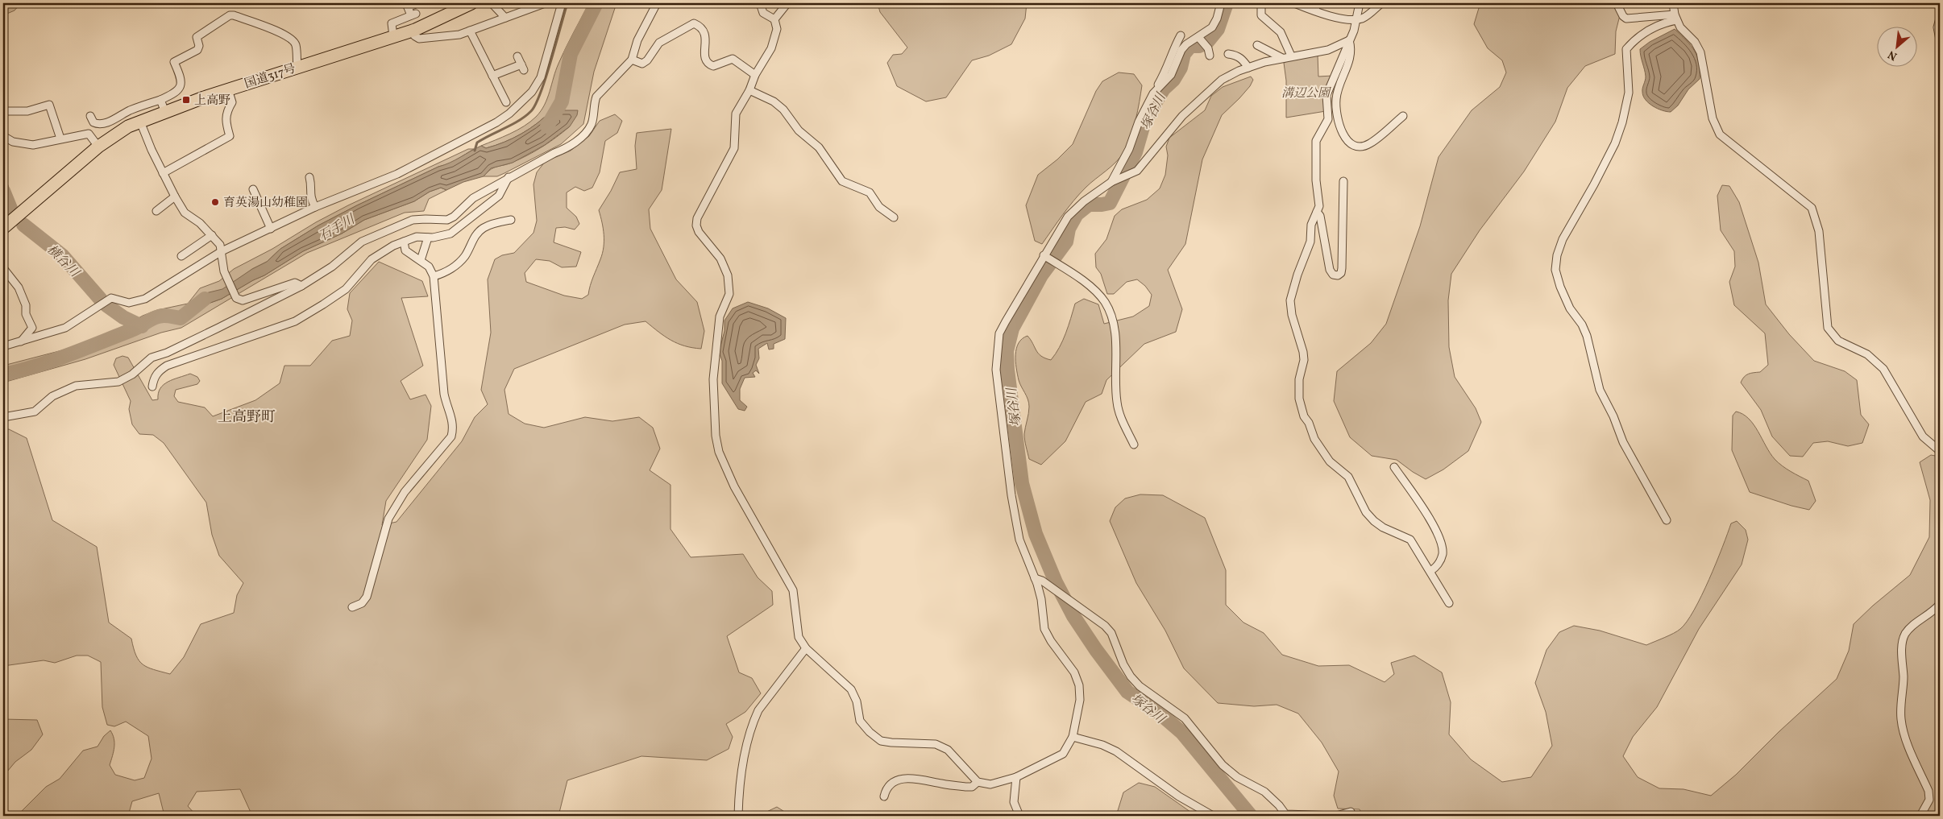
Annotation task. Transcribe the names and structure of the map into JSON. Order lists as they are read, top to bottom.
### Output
{
  "streets": {
    "highway": ["国道317号"]
  },
  "districts": ["上高野町"],
  "water": ["塚谷川", "石手川", "横谷川"],
  "parks": ["溝辺公園"],
  "places": {
    "transit": ["上高野"],
    "other": ["育英湯山幼稚園"]
  },
  "north": "bottom left"
}
